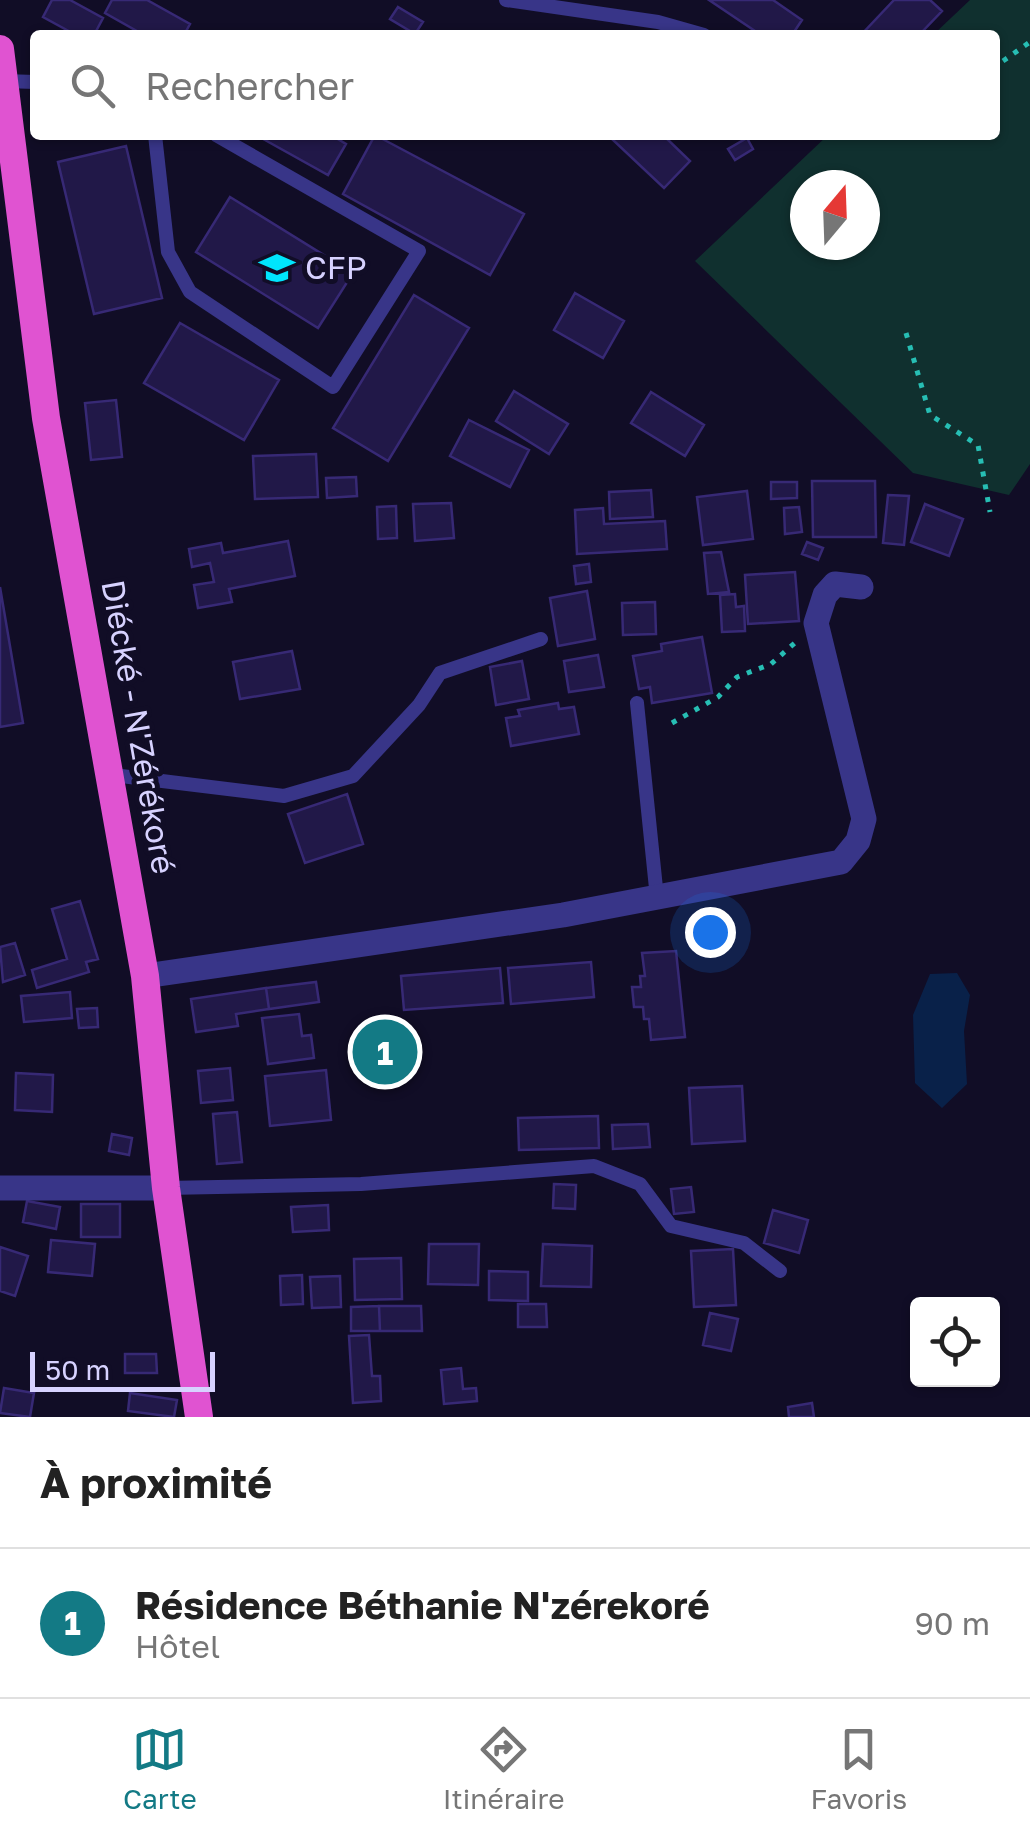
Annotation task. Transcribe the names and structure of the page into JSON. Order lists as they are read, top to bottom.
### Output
{
  "streets": {
    "highway": ["Diécké - N'Zérékoré"]
  },
  "places": {
    "school or university": ["CFP"]
  },
  "scale_bar": "50 m",
  "north": "top",
  "page": {
    "search": "Rechercher",
    "pins": "1",
    "scale": "50 m",
    "heading": "À proximité",
    "list": [
      {
        "mark": "1",
        "name": "Résidence Béthanie N'zérekoré",
        "note": "Hôtel",
        "value": "90 m"
      }
    ],
    "nav": ["Carte", "Itinéraire", "Favoris"]
  }
}
